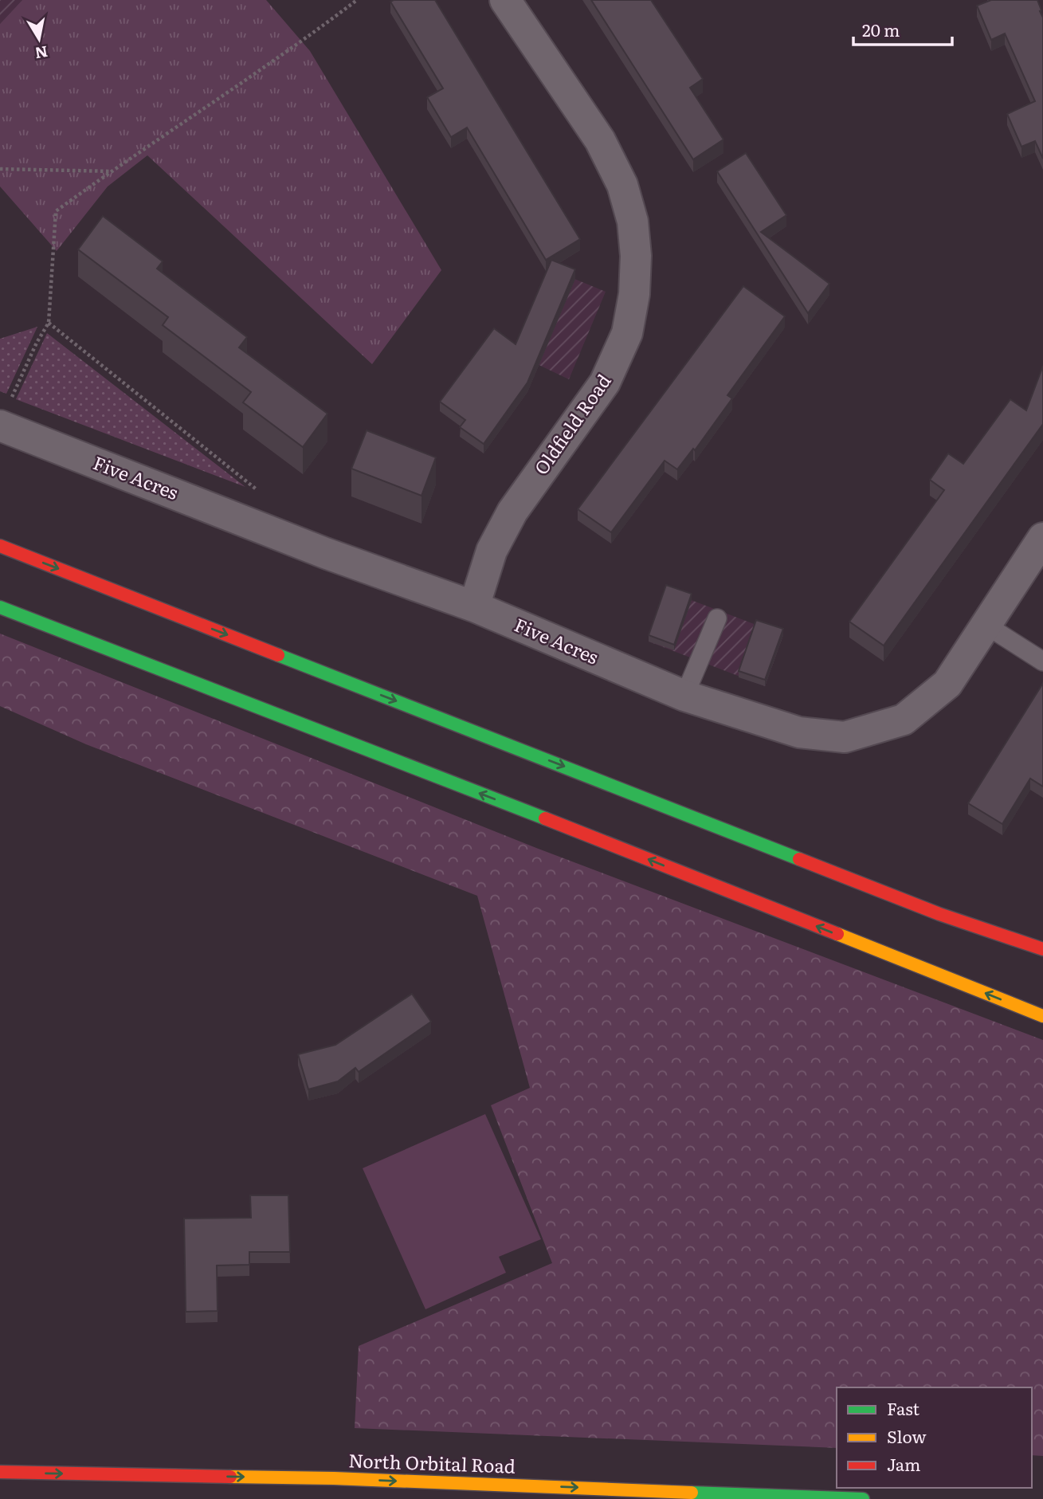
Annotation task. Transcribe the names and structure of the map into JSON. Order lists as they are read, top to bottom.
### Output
{
  "streets": {
    "main road": ["North Orbital Road"],
    "street": ["Oldfield Road", "Five Acres"]
  },
  "crossings": [
    ["Oldfield Road", "Five Acres"]
  ],
  "one_way": ["North Orbital Road"],
  "legend": ["Fast", "Slow", "Jam"],
  "scale_bar": "20 m",
  "north": "bottom"
}
